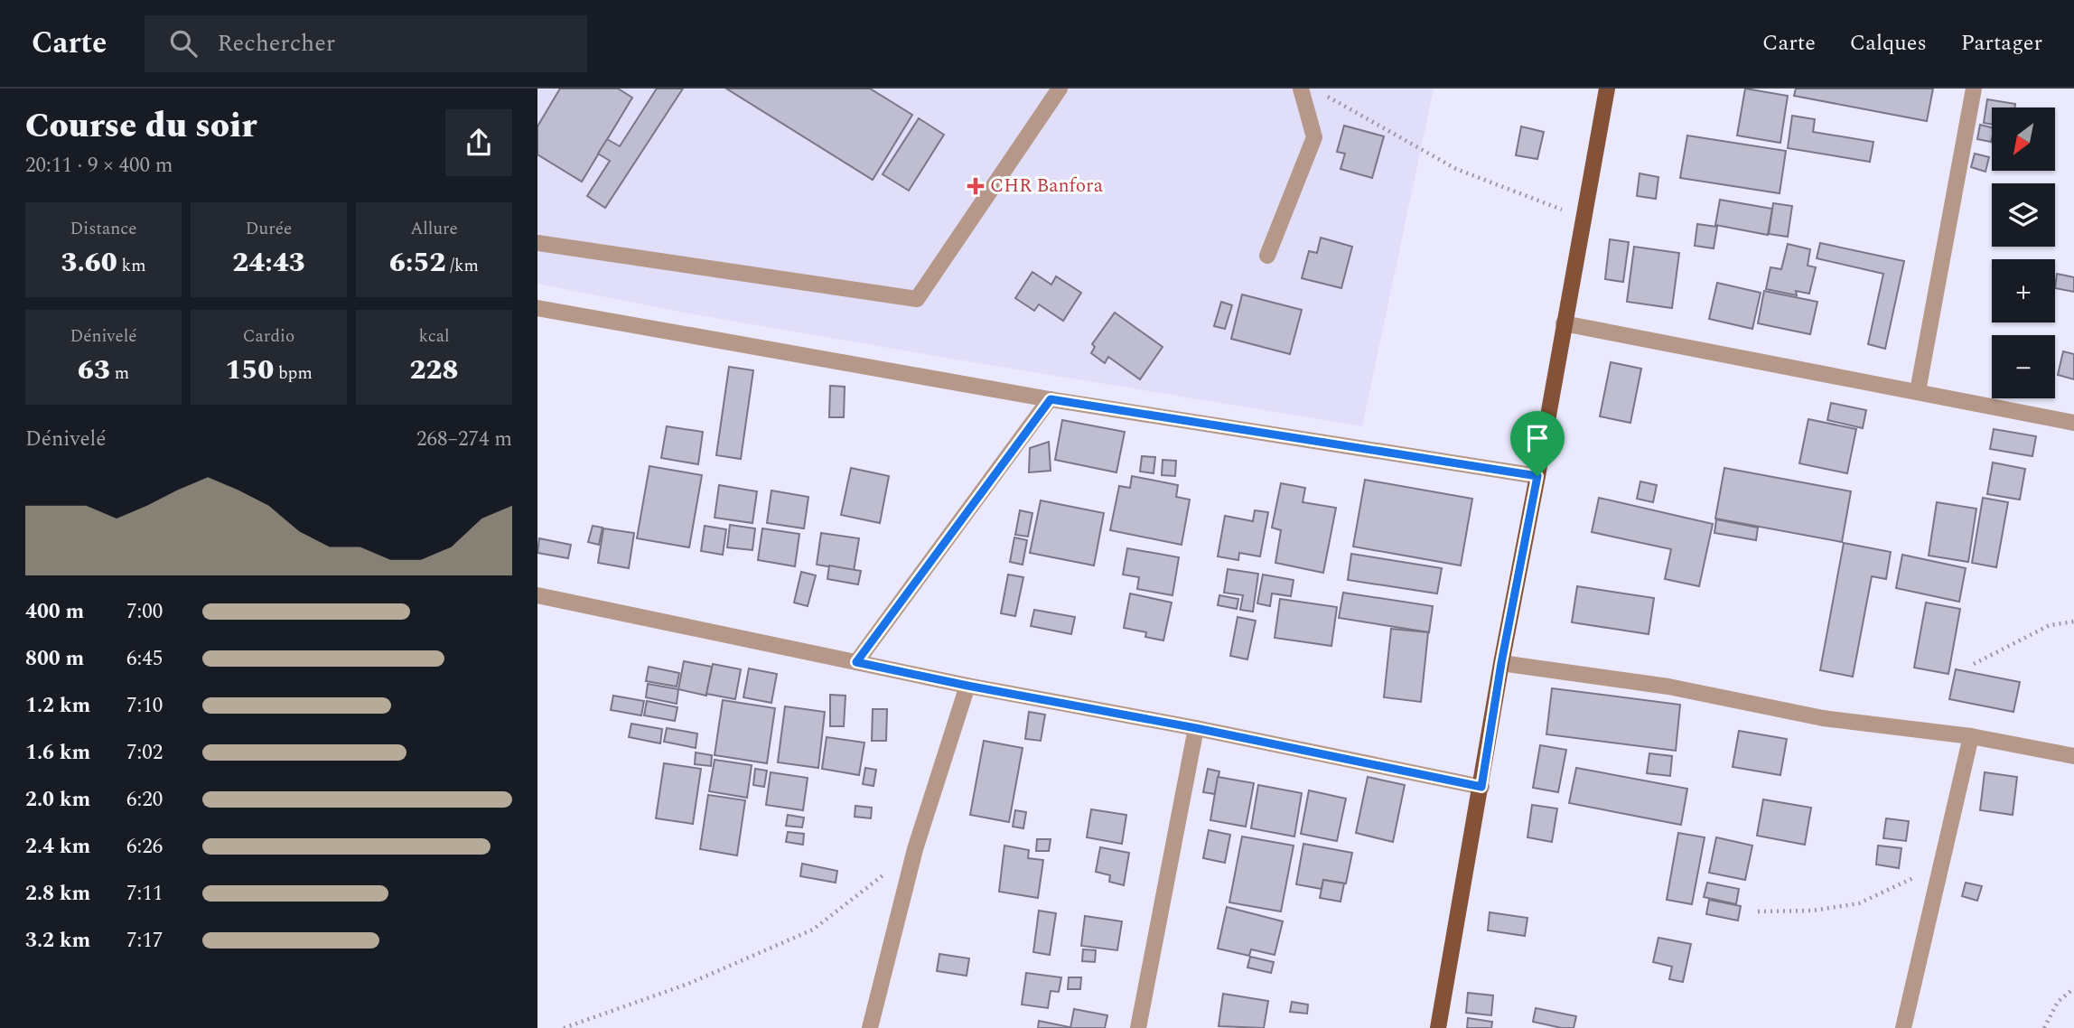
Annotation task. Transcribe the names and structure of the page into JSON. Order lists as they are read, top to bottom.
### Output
{
  "places": {
    "health": ["CHR Banfora"]
  },
  "north": "bottom left",
  "page": {
    "header": "Carte",
    "search": "Rechercher",
    "nav": ["Carte", "Calques", "Partager"],
    "heading": ["Course du soir", "20:11 · 9 × 400 m"],
    "map_buttons": ["+", "−"],
    "stats": [
      ["Distance", "3.60 km"],
      ["Durée", "24:43"],
      ["Allure", "6:52 /km"],
      ["Dénivelé", "63 m"],
      ["Cardio", "150 bpm"],
      ["kcal", "228"]
    ],
    "chart": ["Dénivelé", "268–274 m"],
    "list": [
      {
        "name": "400 m",
        "note": "7:00"
      },
      {
        "name": "800 m",
        "note": "6:45"
      },
      {
        "name": "1.2 km",
        "note": "7:10"
      },
      {
        "name": "1.6 km",
        "note": "7:02"
      },
      {
        "name": "2.0 km",
        "note": "6:20"
      },
      {
        "name": "2.4 km",
        "note": "6:26"
      },
      {
        "name": "2.8 km",
        "note": "7:11"
      },
      {
        "name": "3.2 km",
        "note": "7:17"
      }
    ]
  }
}
